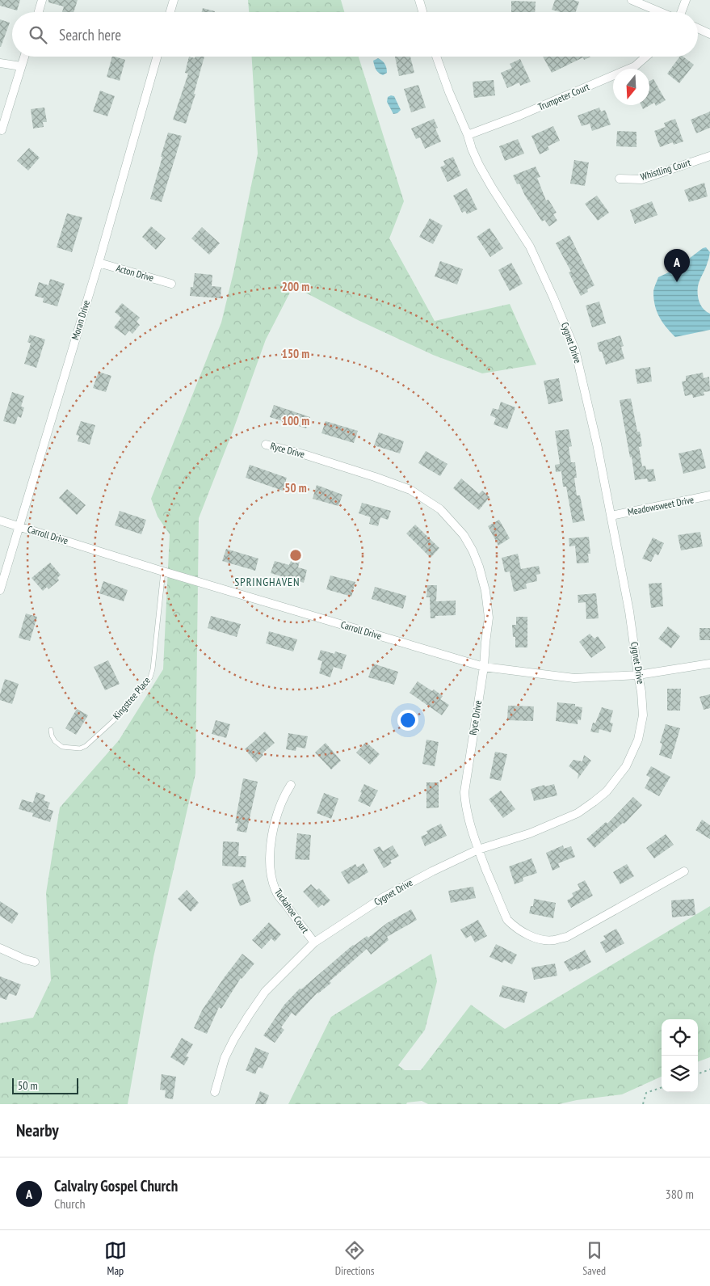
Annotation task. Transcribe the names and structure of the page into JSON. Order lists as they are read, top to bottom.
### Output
{
  "streets": {
    "street": [
      "Trumpeter Court",
      "Whistling Court",
      "Acton Drive",
      "Moran Drive",
      "Cygnet Drive",
      "Ryce Drive",
      "Meadowsweet Drive",
      "Carroll Drive",
      "Tuckahoe Court"
    ],
    "lane": ["Kingstree Place"]
  },
  "crossings": [
    ["Trumpeter Court", "Cygnet Drive"],
    ["Acton Drive", "Moran Drive"],
    ["Moran Drive", "Carroll Drive"],
    ["Cygnet Drive", "Ryce Drive"],
    ["Cygnet Drive", "Meadowsweet Drive"],
    ["Cygnet Drive", "Carroll Drive"],
    ["Cygnet Drive", "Tuckahoe Court"],
    ["Ryce Drive", "Carroll Drive"],
    ["Carroll Drive", "Kingstree Place"]
  ],
  "districts": ["SPRINGHAVEN"],
  "scale_bar": "50 m",
  "north": "bottom",
  "page": {
    "search": "Search here",
    "pins": "A",
    "scale": "50 m",
    "heading": "Nearby",
    "list": [
      {
        "mark": "A",
        "name": "Calvalry Gospel Church",
        "note": "Church",
        "value": "380 m"
      }
    ],
    "nav": ["Map", "Directions", "Saved"]
  },
  "rings": [
    "200 m",
    "150 m",
    "100 m",
    "50 m"
  ]
}
